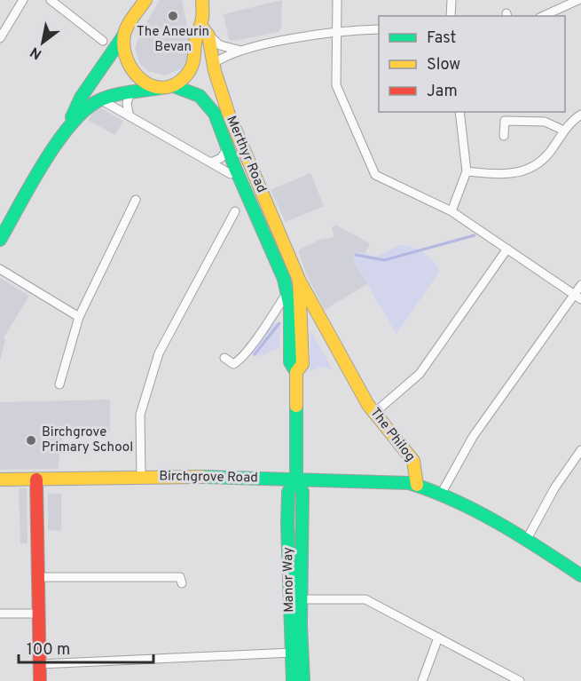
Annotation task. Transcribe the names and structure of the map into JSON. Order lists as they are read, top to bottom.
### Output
{
  "streets": {
    "main road": [
      "Merthyr Road",
      "The Philog",
      "Birchgrove Road",
      "Manor Way"
    ]
  },
  "crossings": [
    ["Merthyr Road", "The Philog"],
    ["Merthyr Road", "Manor Way"],
    ["The Philog", "Birchgrove Road"],
    ["The Philog", "Manor Way"],
    ["Birchgrove Road", "Manor Way"]
  ],
  "places": ["The Aneurin Bevan", "Birchgrove Primary School"],
  "legend": ["Fast", "Slow", "Jam"],
  "scale_bar": "100 m",
  "north": "bottom left"
}
